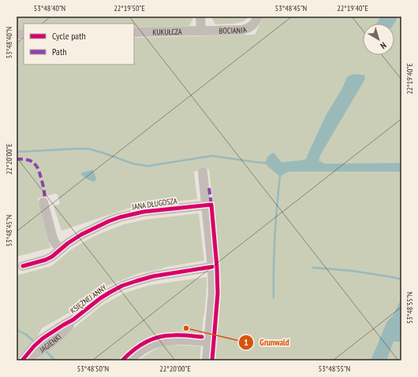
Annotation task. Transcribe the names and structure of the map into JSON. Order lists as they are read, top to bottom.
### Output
{
  "streets": {
    "street": [
      "BOCIANIA",
      "KUKUŁCZA",
      "JANA DŁUGOSZA",
      "KSIĘŻNEJ ANNY",
      "JAGIENKI"
    ]
  },
  "crossings": [
    ["BOCIANIA", "KUKUŁCZA"],
    ["KSIĘŻNEJ ANNY", "JAGIENKI"]
  ],
  "places": ["Grunwald"],
  "legend": ["Cycle path", "Path"],
  "north": "bottom right",
  "coordinates": [
    "53°48'40\"N",
    "22°19'50\"E",
    "53°48'45\"N",
    "22°19'40\"E",
    "22°20'00\"E",
    "53°48'55\"N",
    "53°48'50\"N"
  ]
}
